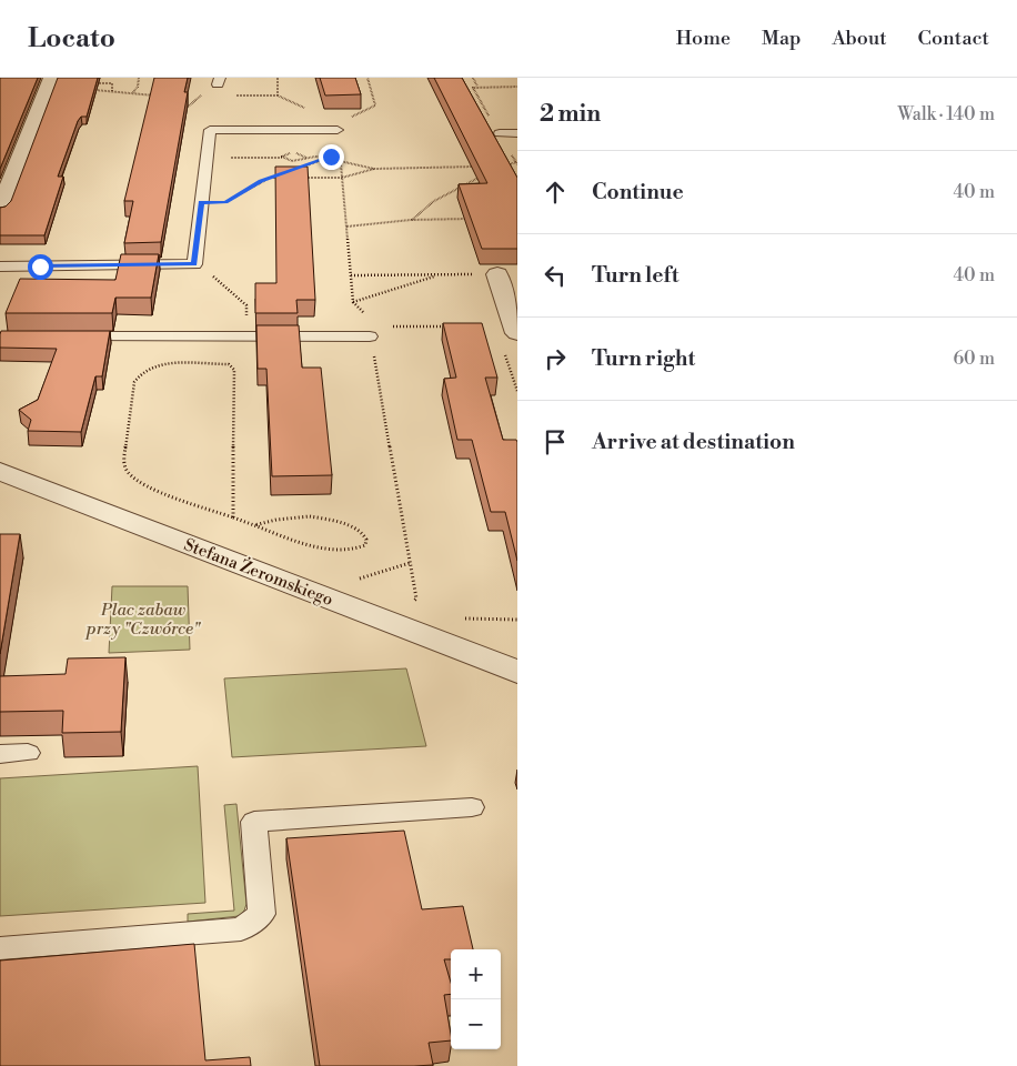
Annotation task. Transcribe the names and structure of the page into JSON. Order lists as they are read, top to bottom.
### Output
{
  "streets": {
    "street": ["Stefana Żeromskiego"]
  },
  "parks": ["Plac zabaw przy \"Czwórce\""],
  "page": {
    "header": "Locato",
    "nav": [
      "Home",
      "Map",
      "About",
      "Contact"
    ],
    "heading": ["2 min", "Walk · 140 m"],
    "list": [
      ["Continue", "40 m"],
      ["Turn left", "40 m"],
      ["Turn right", "60 m"],
      "Arrive at destination"
    ],
    "map_buttons": ["+", "−"]
  }
}
